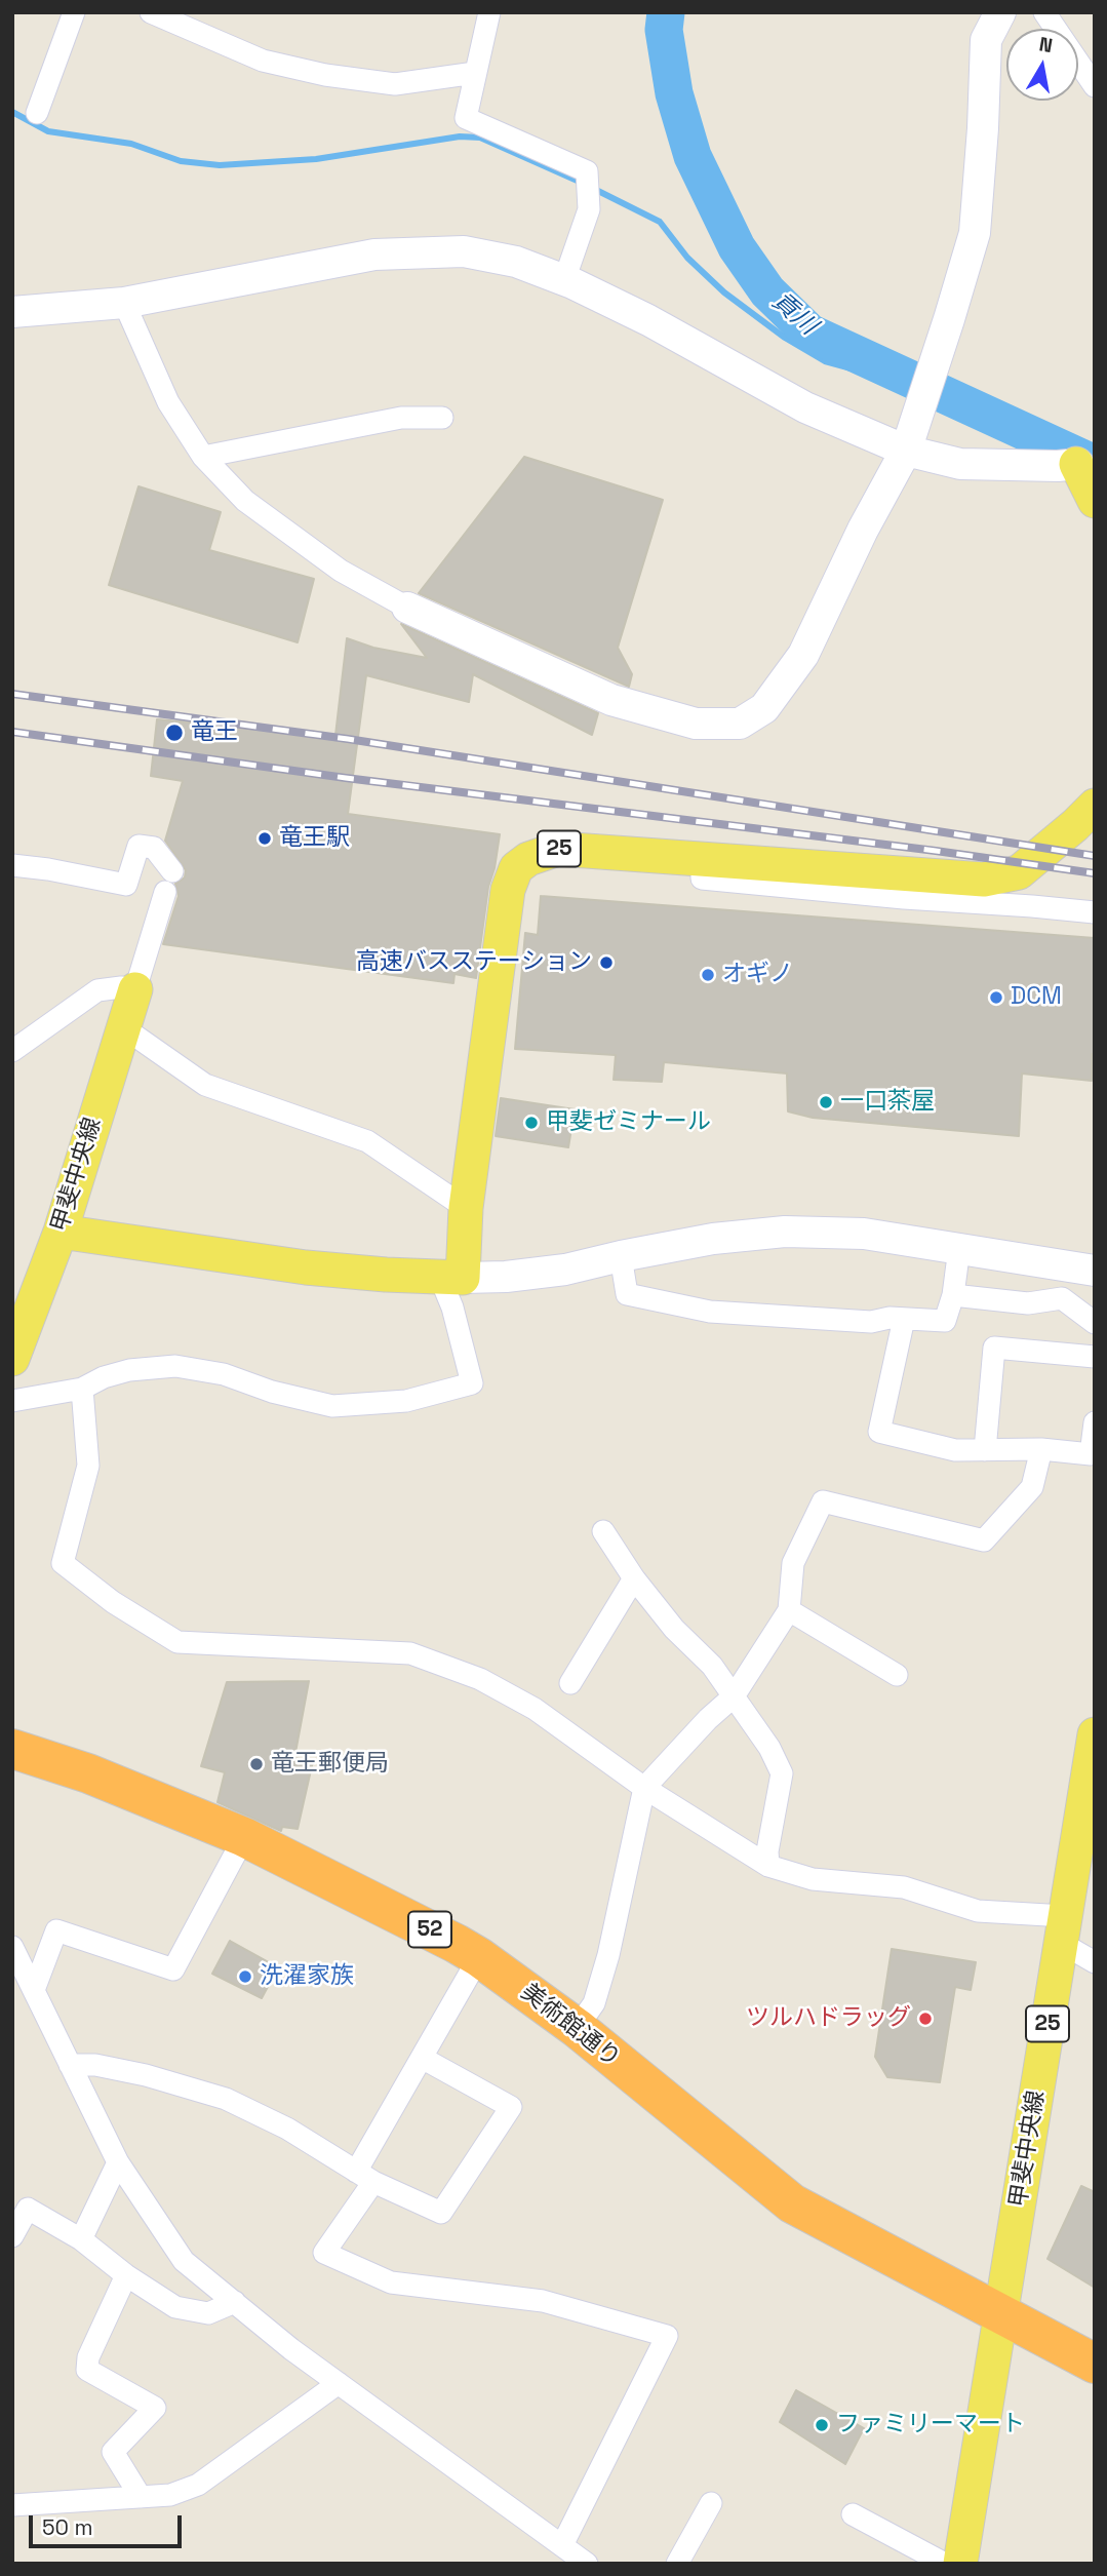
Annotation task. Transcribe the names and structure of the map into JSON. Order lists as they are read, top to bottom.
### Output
{
  "streets": {
    "highway": ["52", "美術館通り"],
    "main road": ["25", "甲斐中央線"]
  },
  "crossings": [
    ["甲斐中央線", "美術館通り"]
  ],
  "water": ["貢川"],
  "places": [
    "竜王",
    "竜王駅",
    "高速バスステーション",
    "オギノ",
    "DCM",
    "一口茶屋",
    "甲斐ゼミナール",
    "竜王郵便局",
    "洗濯家族",
    "ツルハドラッグ",
    "ファミリーマート"
  ],
  "scale_bar": "50 m",
  "north": "top"
}
